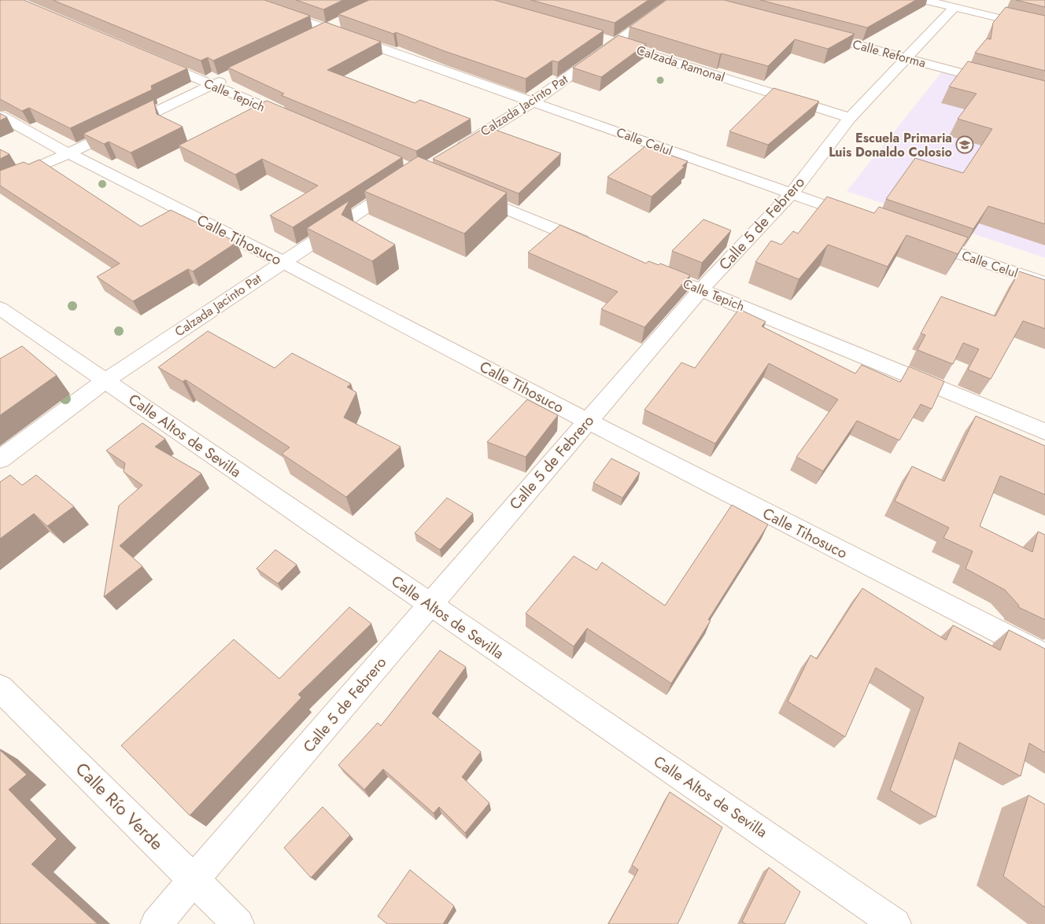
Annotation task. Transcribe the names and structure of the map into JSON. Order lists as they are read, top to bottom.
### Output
{
  "streets": {
    "street": [
      "Calle Reforma",
      "Calzada Ramonal",
      "Calle Tepich",
      "Calzada Jacinto Pat",
      "Calle Celul",
      "Calle 5 de Febrero",
      "Calle Tihosuco",
      "Calle Altos de Sevilla",
      "Calle Río Verde"
    ]
  },
  "crossings": [
    ["Calle Reforma", "Calle 5 de Febrero"],
    ["Calzada Ramonal", "Calzada Jacinto Pat"],
    ["Calzada Ramonal", "Calle 5 de Febrero"],
    ["Calle Tepich", "Calle 5 de Febrero"],
    ["Calzada Jacinto Pat", "Calle Celul"],
    ["Calzada Jacinto Pat", "Calle Tihosuco"],
    ["Calzada Jacinto Pat", "Calle Altos de Sevilla"],
    ["Calle Celul", "Calle 5 de Febrero"],
    ["Calle 5 de Febrero", "Calle Tihosuco"],
    ["Calle 5 de Febrero", "Calle Altos de Sevilla"],
    ["Calle 5 de Febrero", "Calle Río Verde"]
  ],
  "places": {
    "school or university": ["Escuela Primaria Luis Donaldo Colosio"]
  }
}
